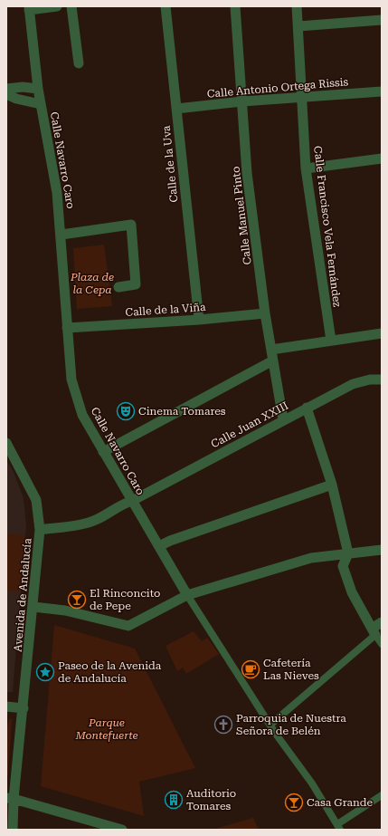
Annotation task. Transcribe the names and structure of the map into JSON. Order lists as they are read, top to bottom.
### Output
{
  "streets": {
    "street": [
      "Calle Antonio Ortega Rissis",
      "Calle Navarro Caro",
      "Calle de la Uva",
      "Calle Manuel Pinto",
      "Calle Francisco Vela Fernández",
      "Calle de la Viña",
      "Calle Juan XXIII",
      "Avenida de Andalucía"
    ]
  },
  "crossings": [
    ["Calle Antonio Ortega Rissis", "Calle de la Uva"],
    ["Calle Antonio Ortega Rissis", "Calle Manuel Pinto"],
    ["Calle Antonio Ortega Rissis", "Calle Francisco Vela Fernández"],
    ["Calle Navarro Caro", "Calle de la Viña"],
    ["Calle Navarro Caro", "Calle Juan XXIII"],
    ["Calle de la Uva", "Calle de la Viña"],
    ["Calle Manuel Pinto", "Calle de la Viña"],
    ["Calle Manuel Pinto", "Calle Juan XXIII"],
    ["Calle Juan XXIII", "Avenida de Andalucía"]
  ],
  "parks": ["Plaza de la Cepa", "Parque Montefuerte"],
  "places": {
    "theatre": ["Cinema Tomares"],
    "bar": ["El Rinconcito de Pepe", "Casa Grande"],
    "cafe": ["Cafetería Las Nieves"],
    "place": ["Paseo de la Avenida de Andalucía"],
    "church": ["Parroquia de Nuestra Señora de Belén"],
    "building": ["Auditorio Tomares"]
  }
}
